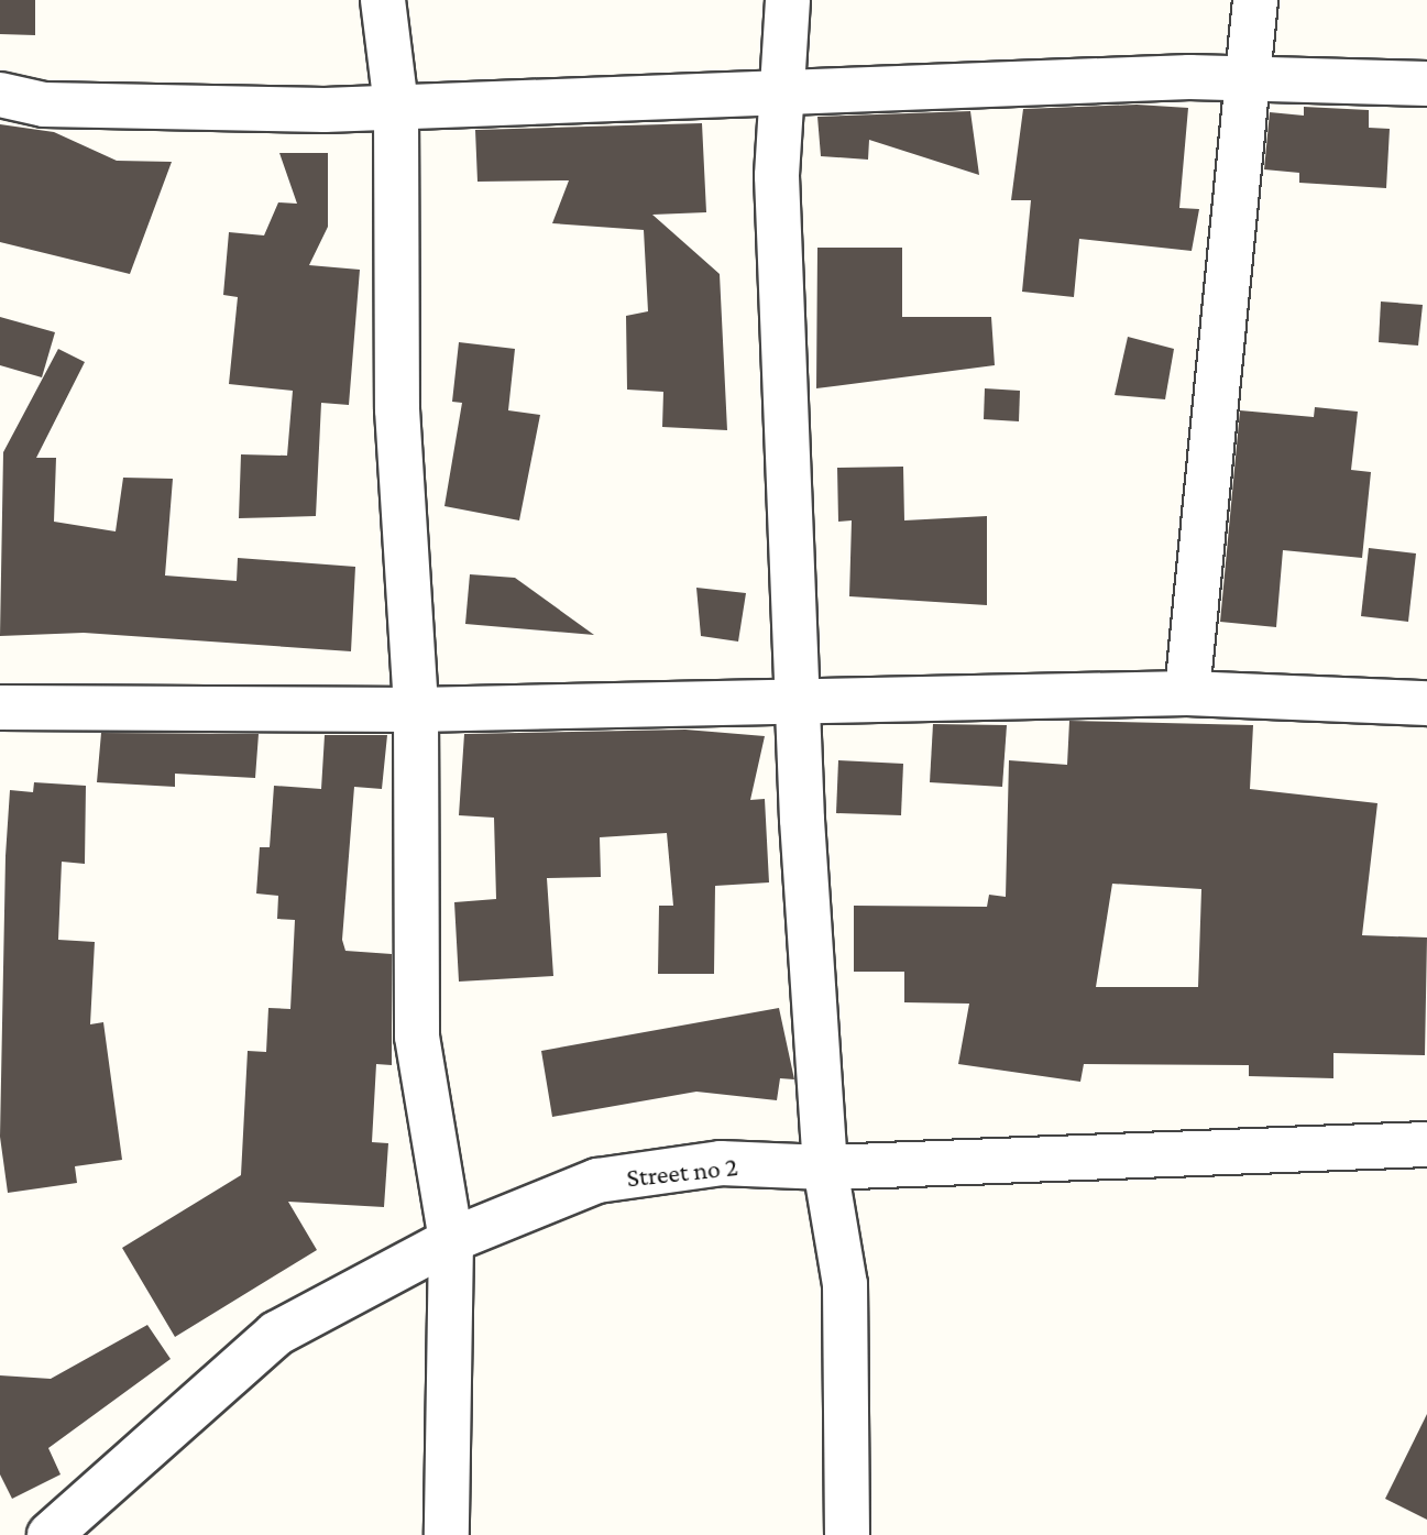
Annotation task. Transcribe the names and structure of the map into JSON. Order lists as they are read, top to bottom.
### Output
{
  "streets": {
    "street": ["Street no 2"]
  }
}
